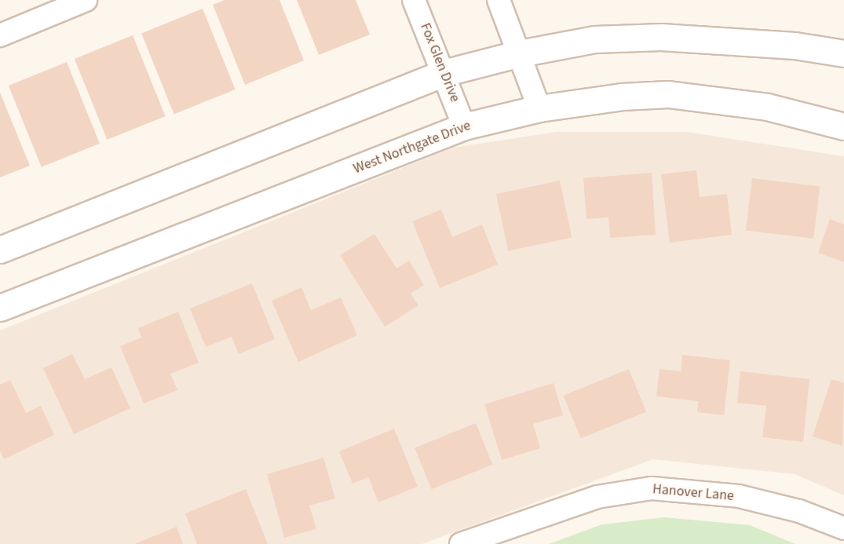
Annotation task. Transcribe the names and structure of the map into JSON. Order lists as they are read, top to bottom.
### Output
{
  "streets": {
    "main road": ["West Northgate Drive"],
    "street": ["Fox Glen Drive", "Hanover Lane"]
  },
  "crossings": [
    ["Fox Glen Drive", "West Northgate Drive"]
  ]
}
